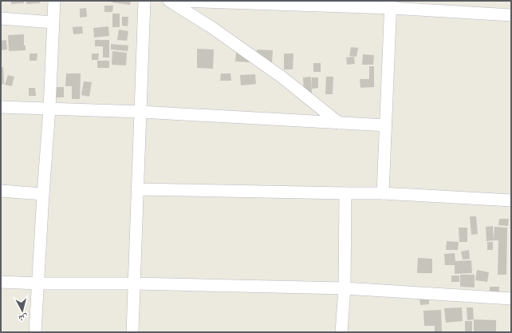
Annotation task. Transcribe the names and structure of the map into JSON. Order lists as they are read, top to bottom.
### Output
{
  "north": "bottom"
}
